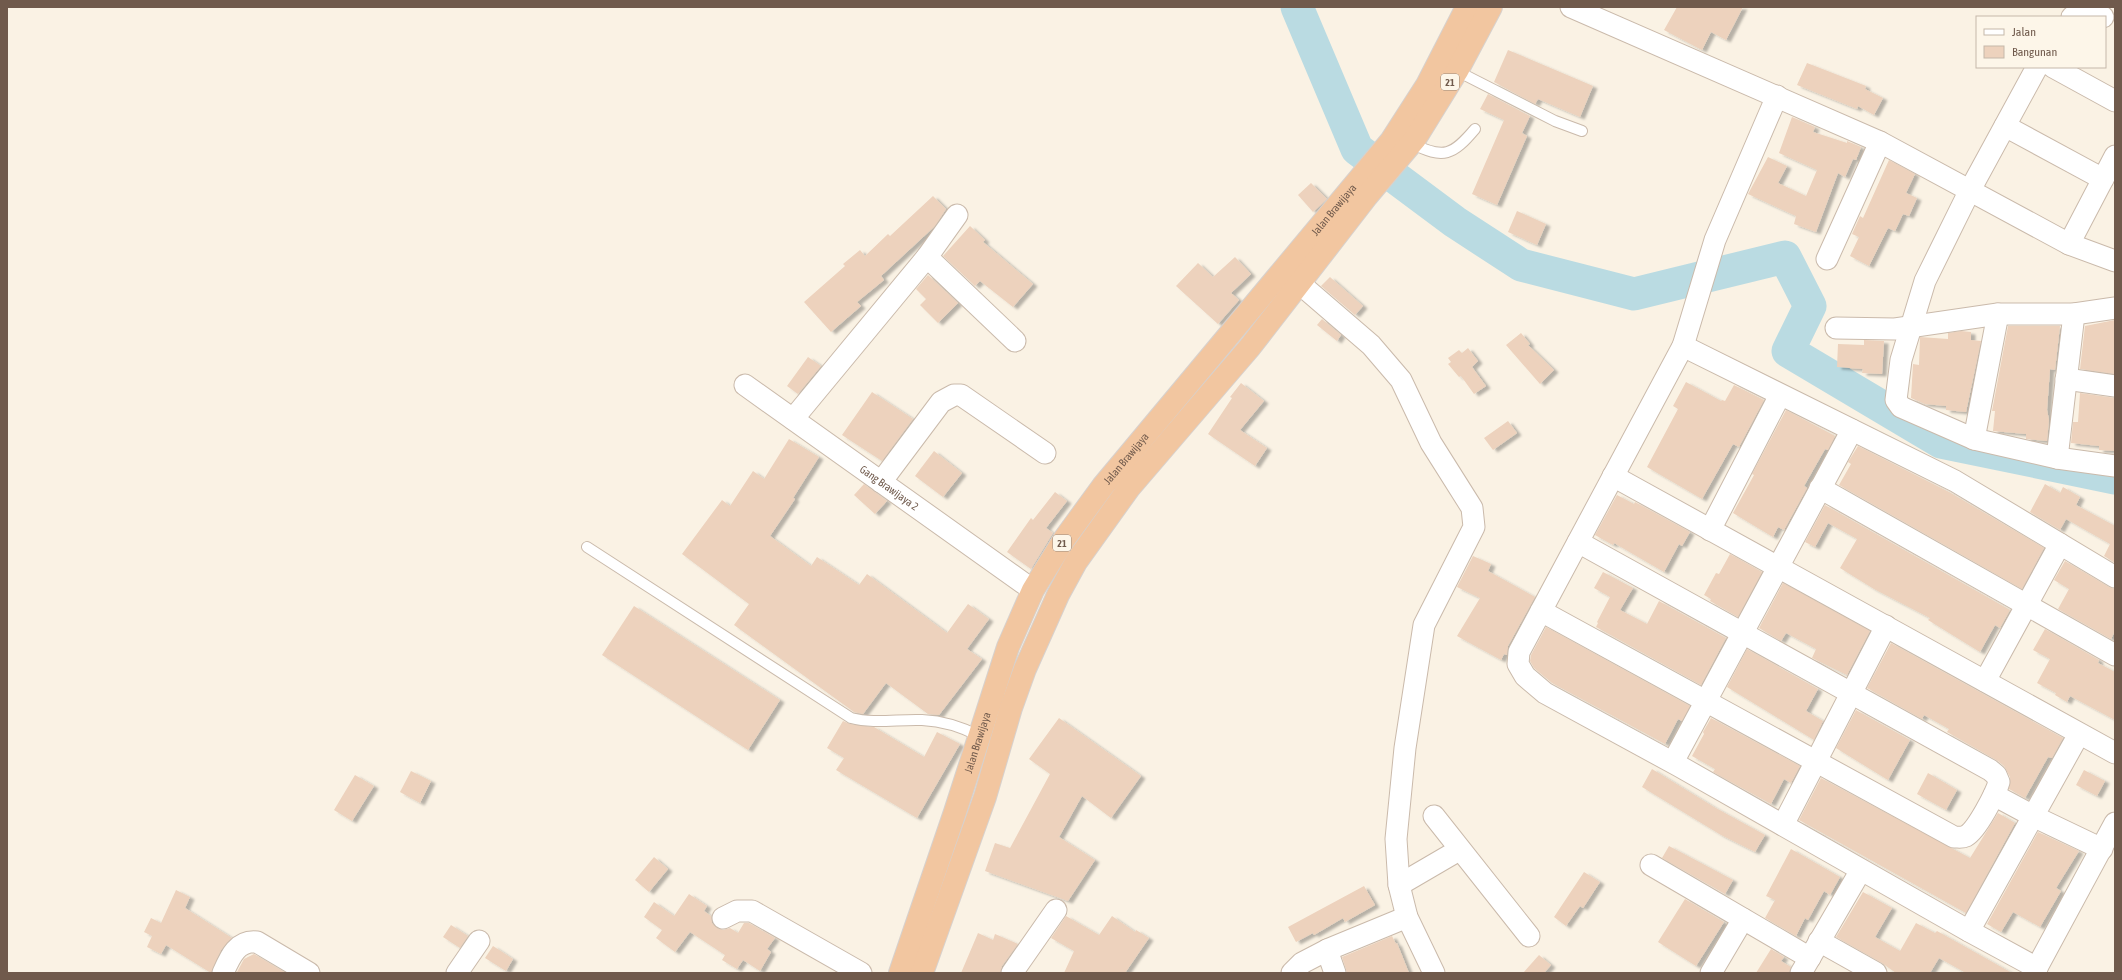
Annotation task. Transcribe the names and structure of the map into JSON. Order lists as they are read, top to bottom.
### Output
{
  "streets": {
    "highway": ["21", "Jalan Brawijaya"],
    "street": ["Gang Brawijaya 2"]
  },
  "crossings": [
    ["Jalan Brawijaya", "Gang Brawijaya 2"]
  ],
  "legend": ["Jalan", "Bangunan"]
}
